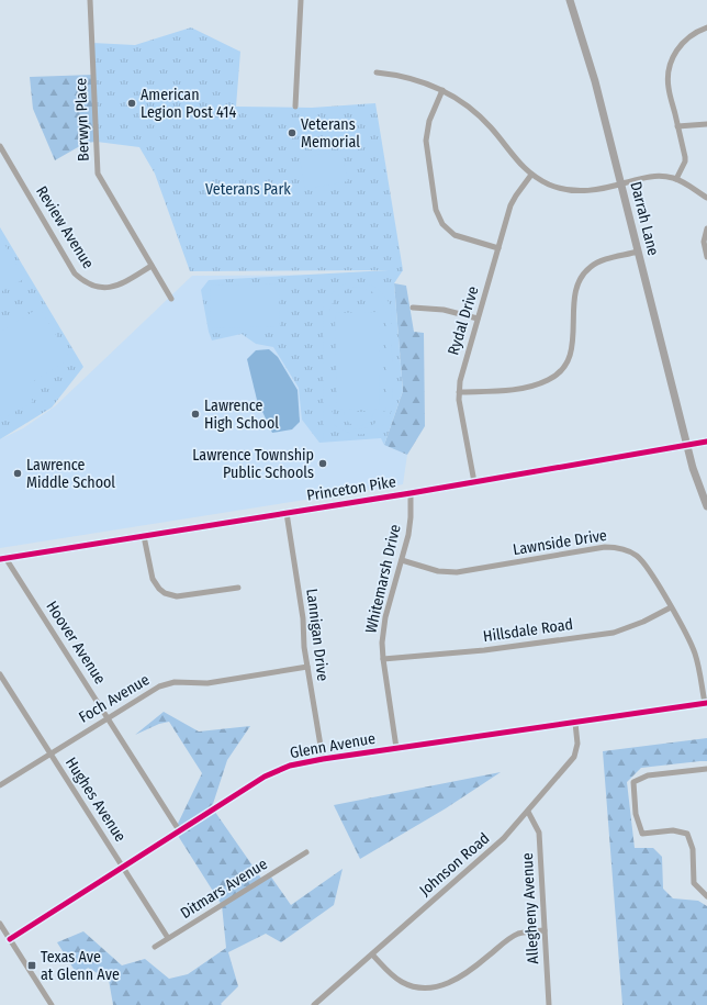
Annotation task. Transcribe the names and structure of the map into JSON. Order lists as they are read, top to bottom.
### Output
{
  "streets": {
    "main road": ["Darrah Lane", "Princeton Pike"],
    "street": [
      "Berwyn Place",
      "Review Avenue",
      "Rydal Drive",
      "Lawnside Drive",
      "Whitemarsh Drive",
      "Hillsdale Road",
      "Lannigan Drive",
      "Hoover Avenue",
      "Foch Avenue",
      "Glenn Avenue",
      "Hughes Avenue",
      "Johnson Road",
      "Ditmars Avenue",
      "Allegheny Avenue"
    ]
  },
  "crossings": [
    ["Berwyn Place", "Review Avenue"],
    ["Darrah Lane", "Princeton Pike"],
    ["Rydal Drive", "Princeton Pike"],
    ["Princeton Pike", "Whitemarsh Drive"],
    ["Princeton Pike", "Lannigan Drive"],
    ["Princeton Pike", "Hoover Avenue"],
    ["Lawnside Drive", "Whitemarsh Drive"],
    ["Lawnside Drive", "Hillsdale Road"],
    ["Lawnside Drive", "Glenn Avenue"],
    ["Whitemarsh Drive", "Hillsdale Road"],
    ["Whitemarsh Drive", "Glenn Avenue"],
    ["Lannigan Drive", "Foch Avenue"],
    ["Lannigan Drive", "Glenn Avenue"],
    ["Hoover Avenue", "Foch Avenue"],
    ["Hoover Avenue", "Glenn Avenue"],
    ["Foch Avenue", "Hughes Avenue"],
    ["Glenn Avenue", "Hughes Avenue"],
    ["Glenn Avenue", "Johnson Road"],
    ["Hughes Avenue", "Ditmars Avenue"],
    ["Johnson Road", "Allegheny Avenue"]
  ],
  "parks": ["Veterans Park"],
  "places": {
    "other": [
      "American Legion Post 414",
      "Veterans Memorial",
      "Lawrence High School",
      "Lawrence Township Public Schools",
      "Lawrence Middle School"
    ],
    "transit": ["Texas Ave at Glenn Ave"]
  }
}
